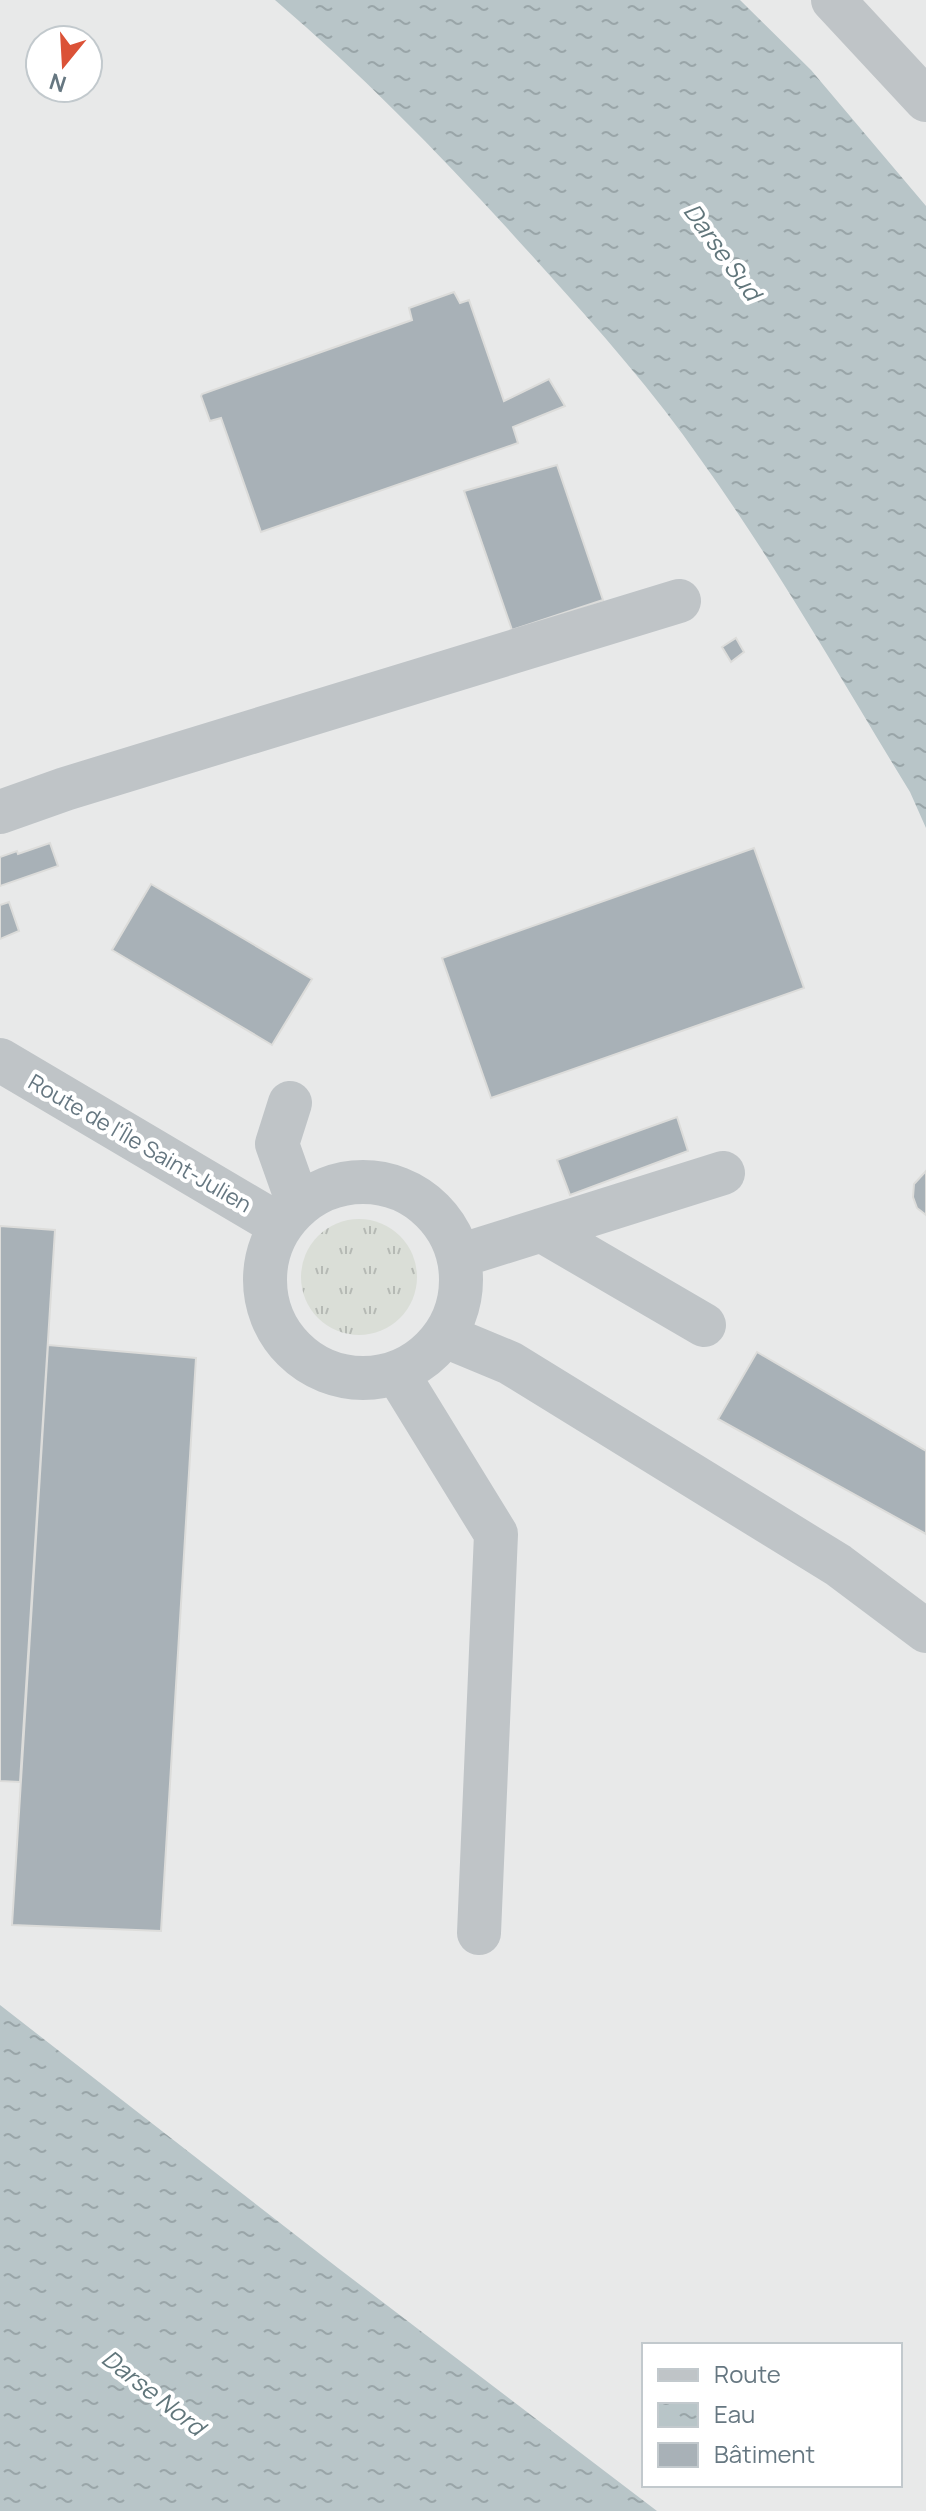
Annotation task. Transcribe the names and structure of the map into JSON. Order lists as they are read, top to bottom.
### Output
{
  "streets": {
    "street": ["Route de l'Île Saint-Julien"]
  },
  "water": ["Darse Sud", "Darse Nord"],
  "legend": ["Route", "Eau", "Bâtiment"],
  "north": "bottom"
}
